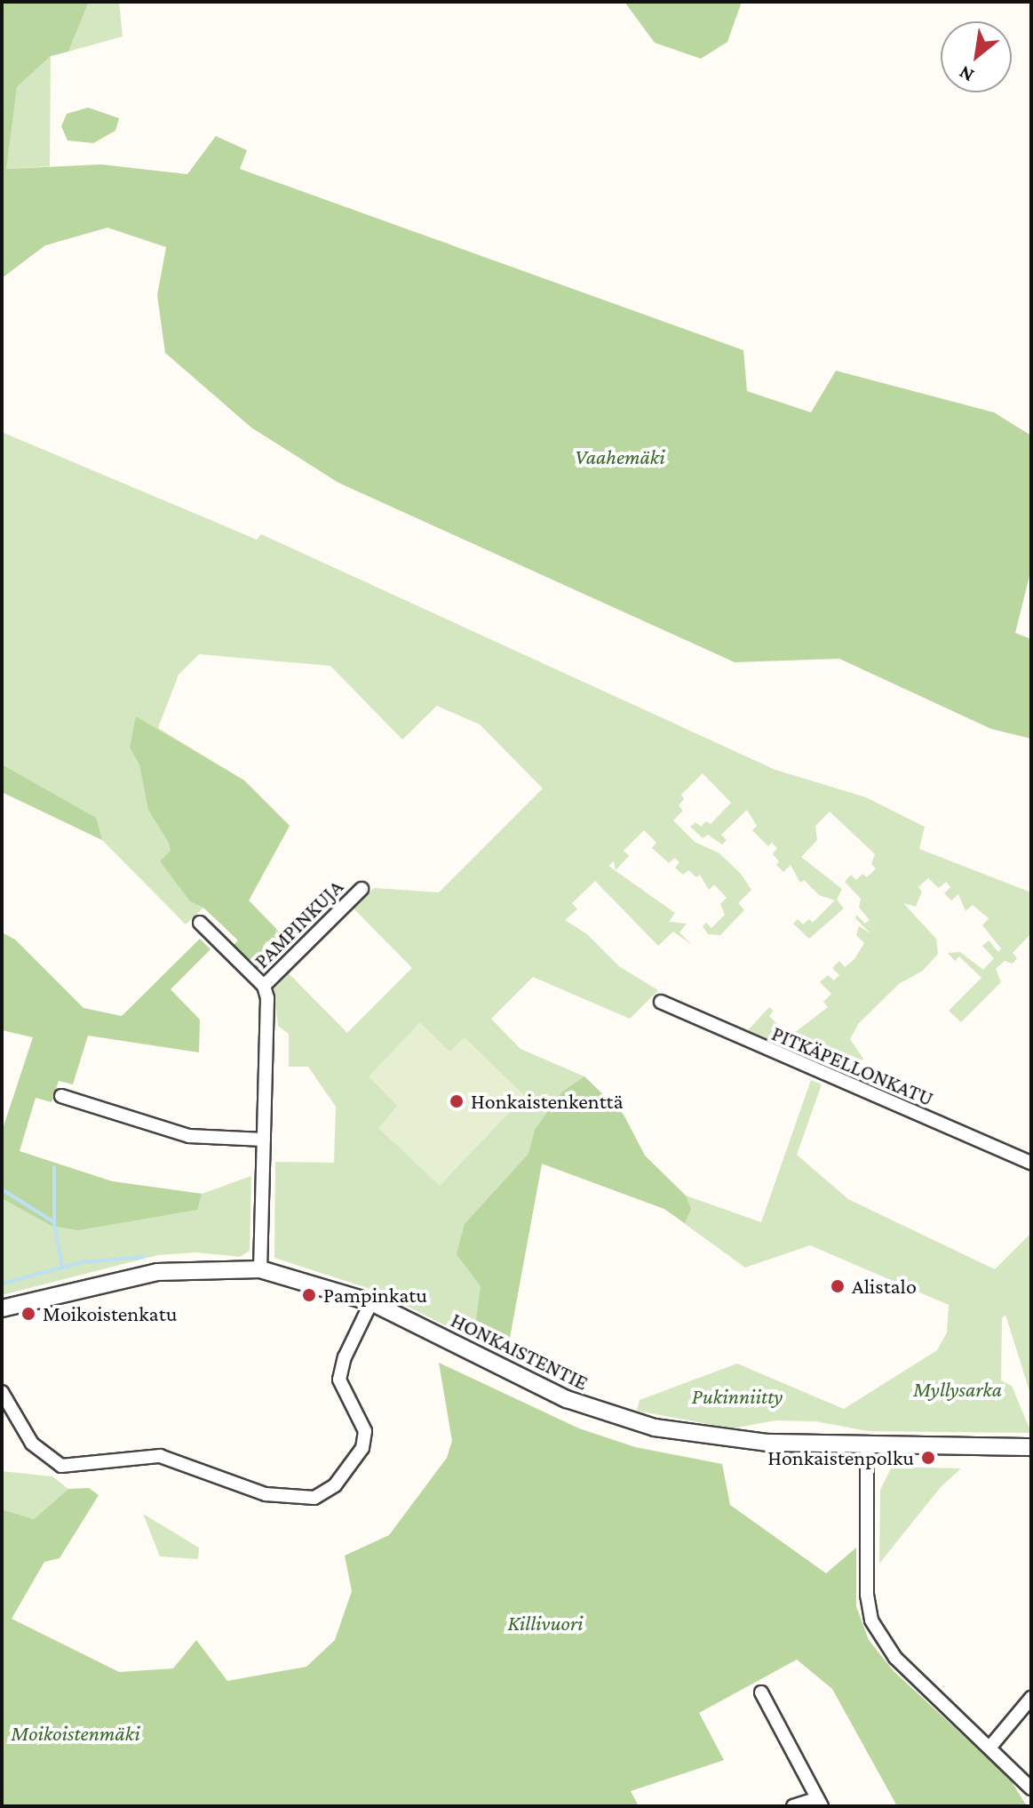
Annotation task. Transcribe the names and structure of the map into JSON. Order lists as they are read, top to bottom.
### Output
{
  "streets": {
    "street": ["PAMPINKUJA", "PITKÄPELLONKATU", "HONKAISTENTIE"]
  },
  "parks": [
    "Vaahemäki",
    "Myllysarka",
    "Pukinniitty",
    "Killivuori",
    "Moikoistenmäki"
  ],
  "places": [
    "Honkaistenkenttä",
    "Alistalo",
    "Pampinkatu",
    "Moikoistenkatu",
    "Honkaistenpolku"
  ],
  "north": "bottom left"
}
